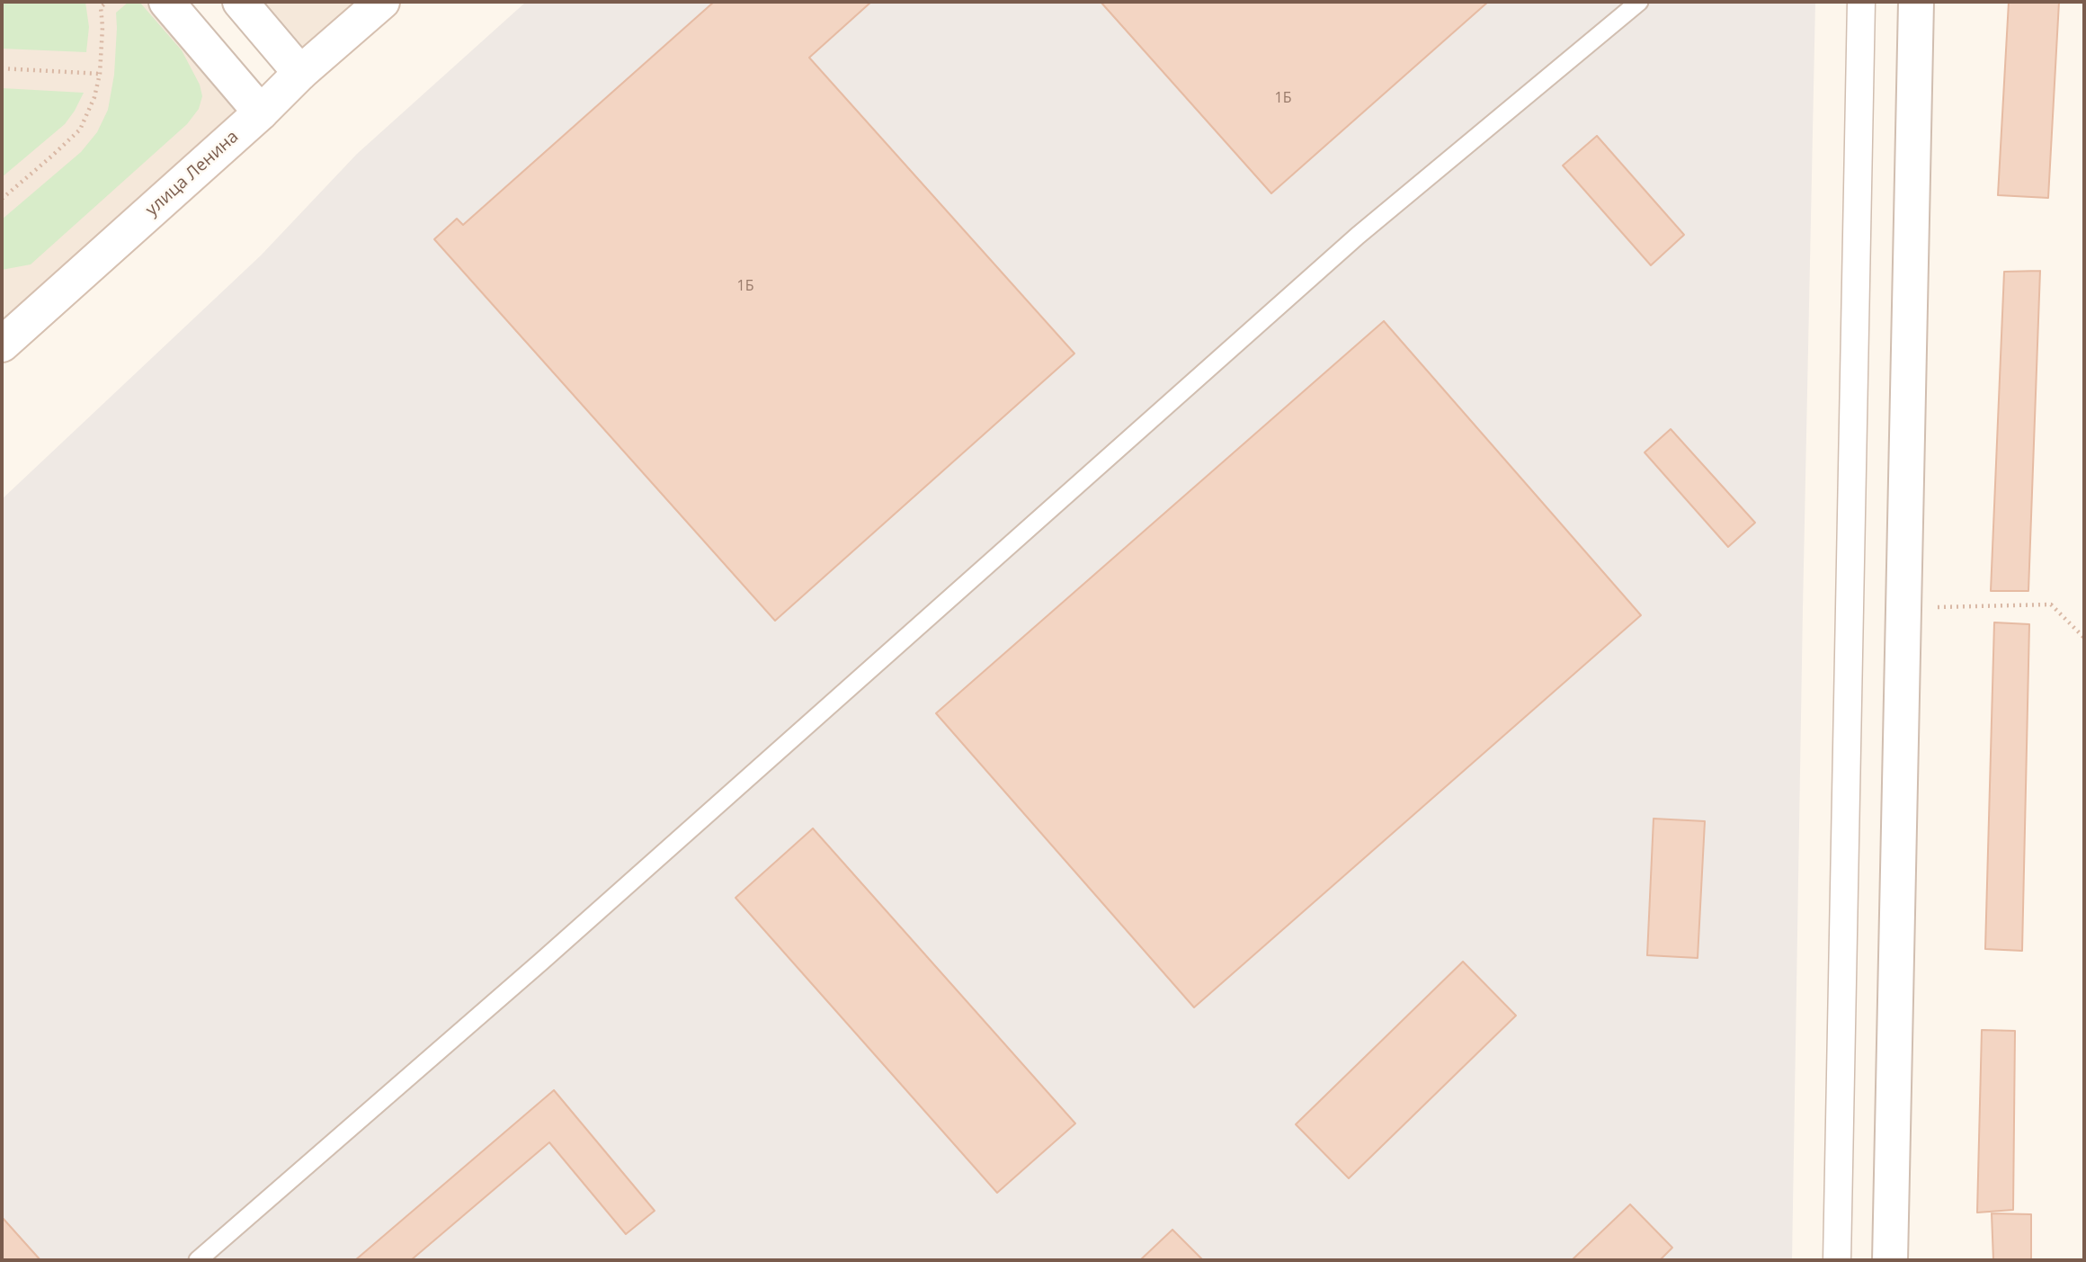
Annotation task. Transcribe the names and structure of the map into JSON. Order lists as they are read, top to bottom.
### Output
{
  "streets": {
    "street": ["улица Ленина"]
  },
  "house_numbers": ["1Б", "1Б"]
}
